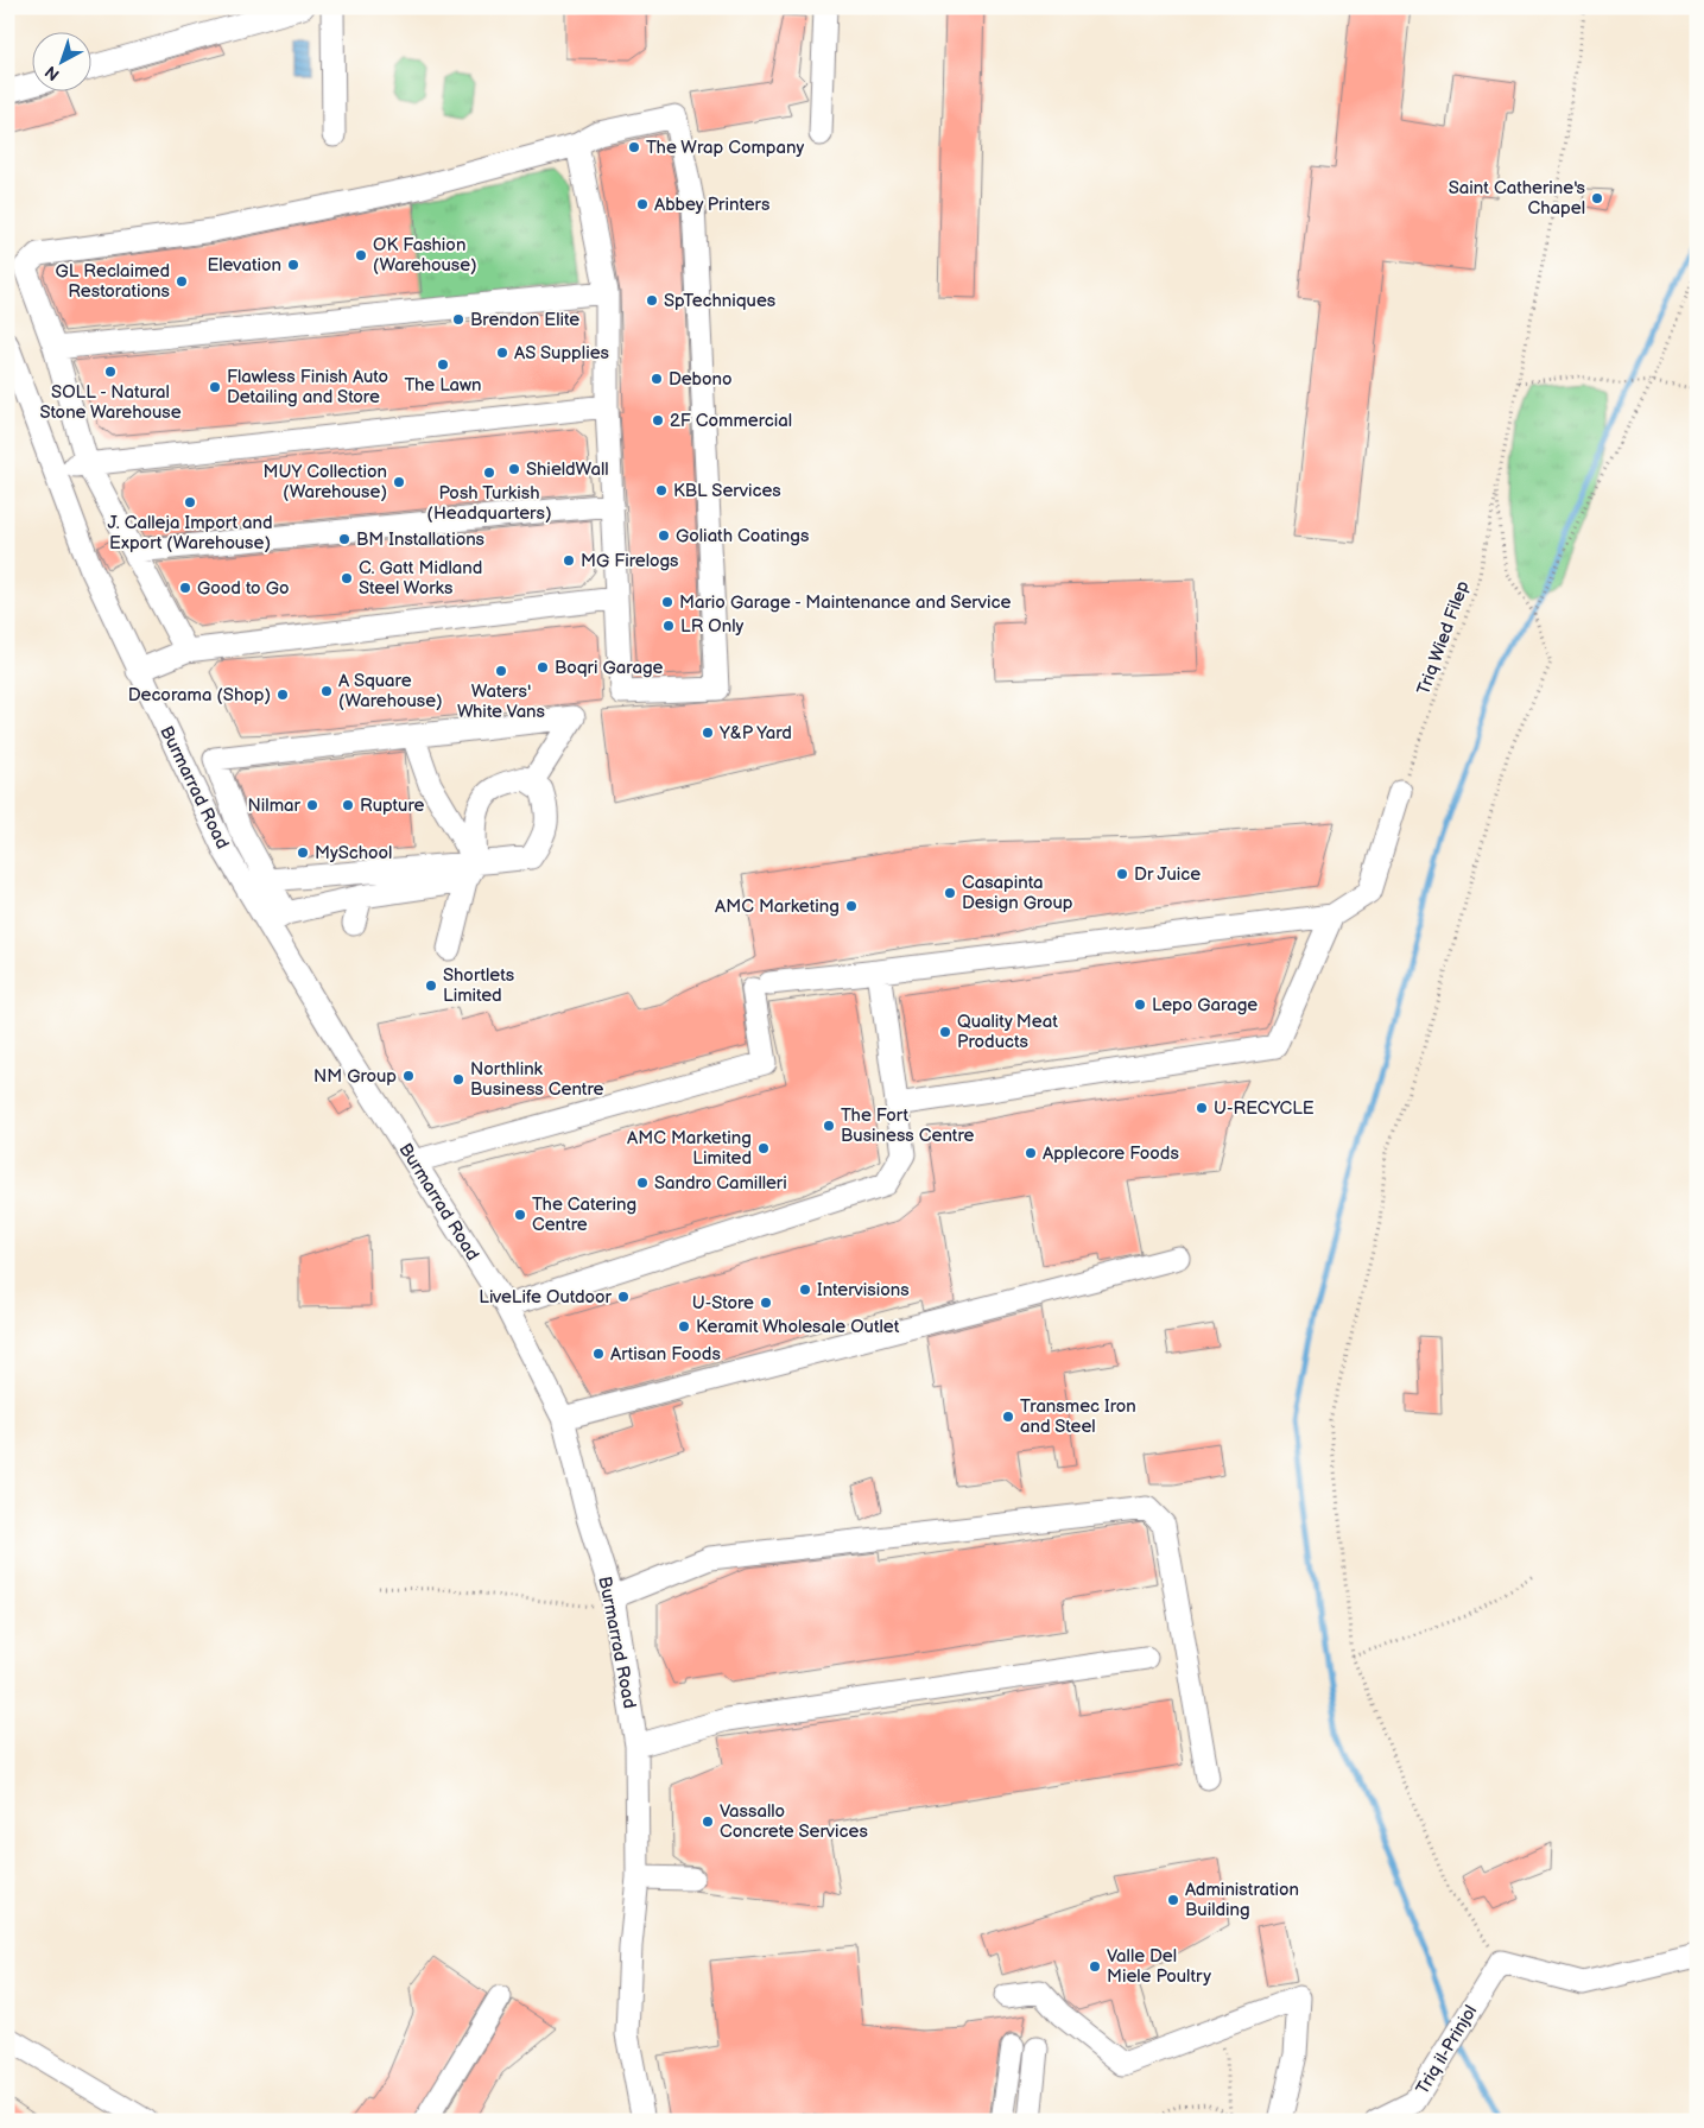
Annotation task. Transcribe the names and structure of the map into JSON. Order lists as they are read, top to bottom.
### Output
{
  "streets": {
    "street": ["Burmarrad Road", "Triq il-Prinjol"],
    "path": ["Triq Wied Filep"]
  },
  "places": [
    "The Wrap Company",
    "Saint Catherine's Chapel",
    "Abbey Printers",
    "OK Fashion (Warehouse)",
    "Elevation",
    "GL Reclaimed Restorations",
    "SpTechniques",
    "Brendon Elite",
    "AS Supplies",
    "The Lawn",
    "SOLL - Natural Stone Warehouse",
    "Debono",
    "Flawless Finish Auto Detailing and Store",
    "2F Commercial",
    "ShieldWall",
    "Posh Turkish (Headquarters)",
    "MUY Collection (Warehouse)",
    "KBL Services",
    "J. Calleja Import and Export (Warehouse)",
    "Goliath Coatings",
    "BM Installations",
    "MG Firelogs",
    "C. Gatt Midland Steel Works",
    "Good to Go",
    "Mario Garage - Maintenance and Service",
    "LR Only",
    "Boqri Garage",
    "Waters' White Vans",
    "A Square (Warehouse)",
    "Decorama (Shop)",
    "Y&P Yard",
    "Nilmar",
    "Rupture",
    "MySchool",
    "Dr Juice",
    "Casapinta Design Group",
    "AMC Marketing",
    "Shortlets Limited",
    "Lepo Garage",
    "Quality Meat Products",
    "NM Group",
    "Northlink Business Centre",
    "U-RECYCLE",
    "The Fort Business Centre",
    "AMC Marketing Limited",
    "Applecore Foods",
    "Sandro Camilleri",
    "The Catering Centre",
    "Intervisions",
    "LiveLife Outdoor",
    "U-Store",
    "Keramit Wholesale Outlet",
    "Artisan Foods",
    "Transmec Iron and Steel",
    "Vassallo Concrete Services",
    "Administration Building",
    "Valle Del Miele Poultry"
  ],
  "north": "bottom left"
}
